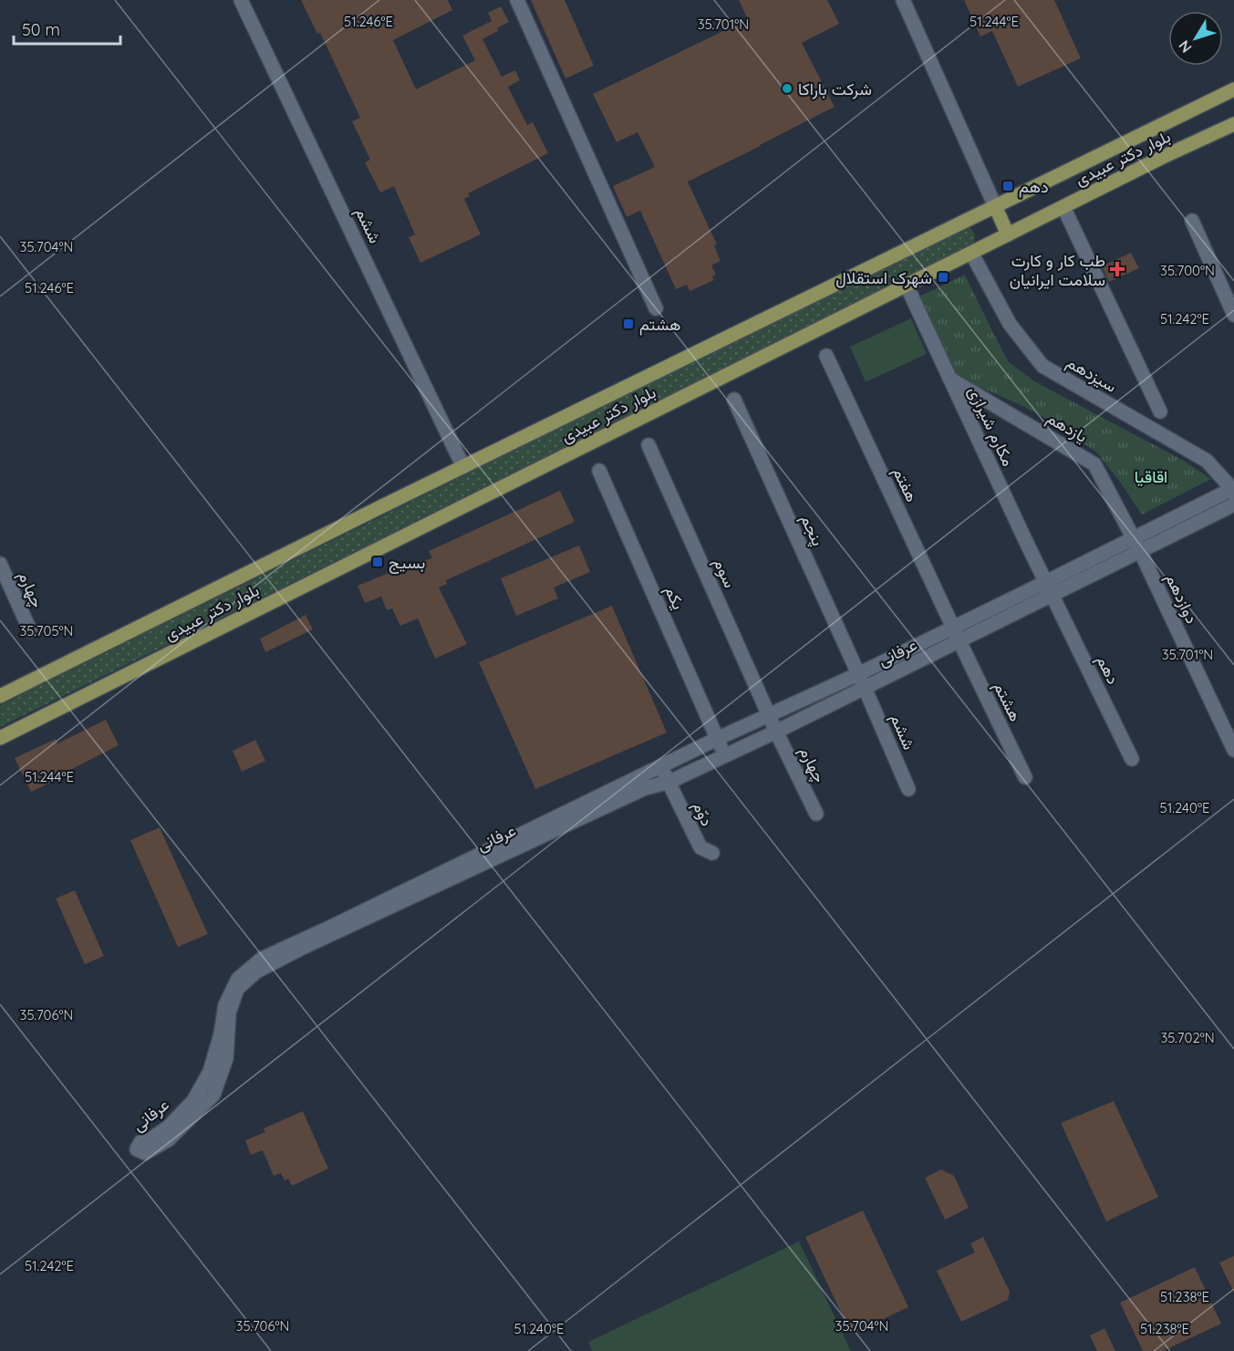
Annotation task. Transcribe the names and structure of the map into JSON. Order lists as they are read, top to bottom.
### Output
{
  "streets": {
    "main road": ["بلوار دکتر عبیدی"],
    "street": [
      "ششم",
      "سیزدهم",
      "مکارم شیرازی",
      "یازدهم",
      "هفتم",
      "پنجم",
      "سوم",
      "چهارم",
      "یکم",
      "دوازدهم",
      "عرفانی",
      "دهم",
      "هشتم",
      "دوّم"
    ]
  },
  "crossings": [
    ["بلوار دکتر عبیدی", "ششم"],
    ["بلوار دکتر عبیدی", "سیزدهم"],
    ["بلوار دکتر عبیدی", "مکارم شیرازی"],
    ["ششم", "پنجم"],
    ["ششم", "عرفانی"],
    ["سیزدهم", "عرفانی"],
    ["مکارم شیرازی", "یازدهم"],
    ["مکارم شیرازی", "عرفانی"],
    ["مکارم شیرازی", "دهم"],
    ["یازدهم", "دوازدهم"],
    ["یازدهم", "عرفانی"],
    ["هفتم", "عرفانی"],
    ["هفتم", "هشتم"],
    ["پنجم", "عرفانی"],
    ["سوم", "چهارم"],
    ["سوم", "عرفانی"],
    ["چهارم", "عرفانی"],
    ["یکم", "عرفانی"],
    ["دوازدهم", "عرفانی"],
    ["عرفانی", "دهم"],
    ["عرفانی", "هشتم"],
    ["عرفانی", "دوّم"]
  ],
  "parks": ["اقاقیا"],
  "places": {
    "other": ["شرکت باراکا"],
    "transit": [
      "دهم",
      "شهرک استقلال",
      "هشتم",
      "بسیج"
    ],
    "health": ["طب کار و کارت سلامت ایرانیان"]
  },
  "scale_bar": "50 m",
  "north": "bottom left",
  "coordinates": [
    "51.246°E",
    "51.244°E",
    "35.701°N",
    "35.704°N",
    "35.700°N",
    "51.242°E",
    "35.705°N",
    "51.240°E",
    "35.706°N",
    "35.702°N",
    "51.238°E"
  ]
}
